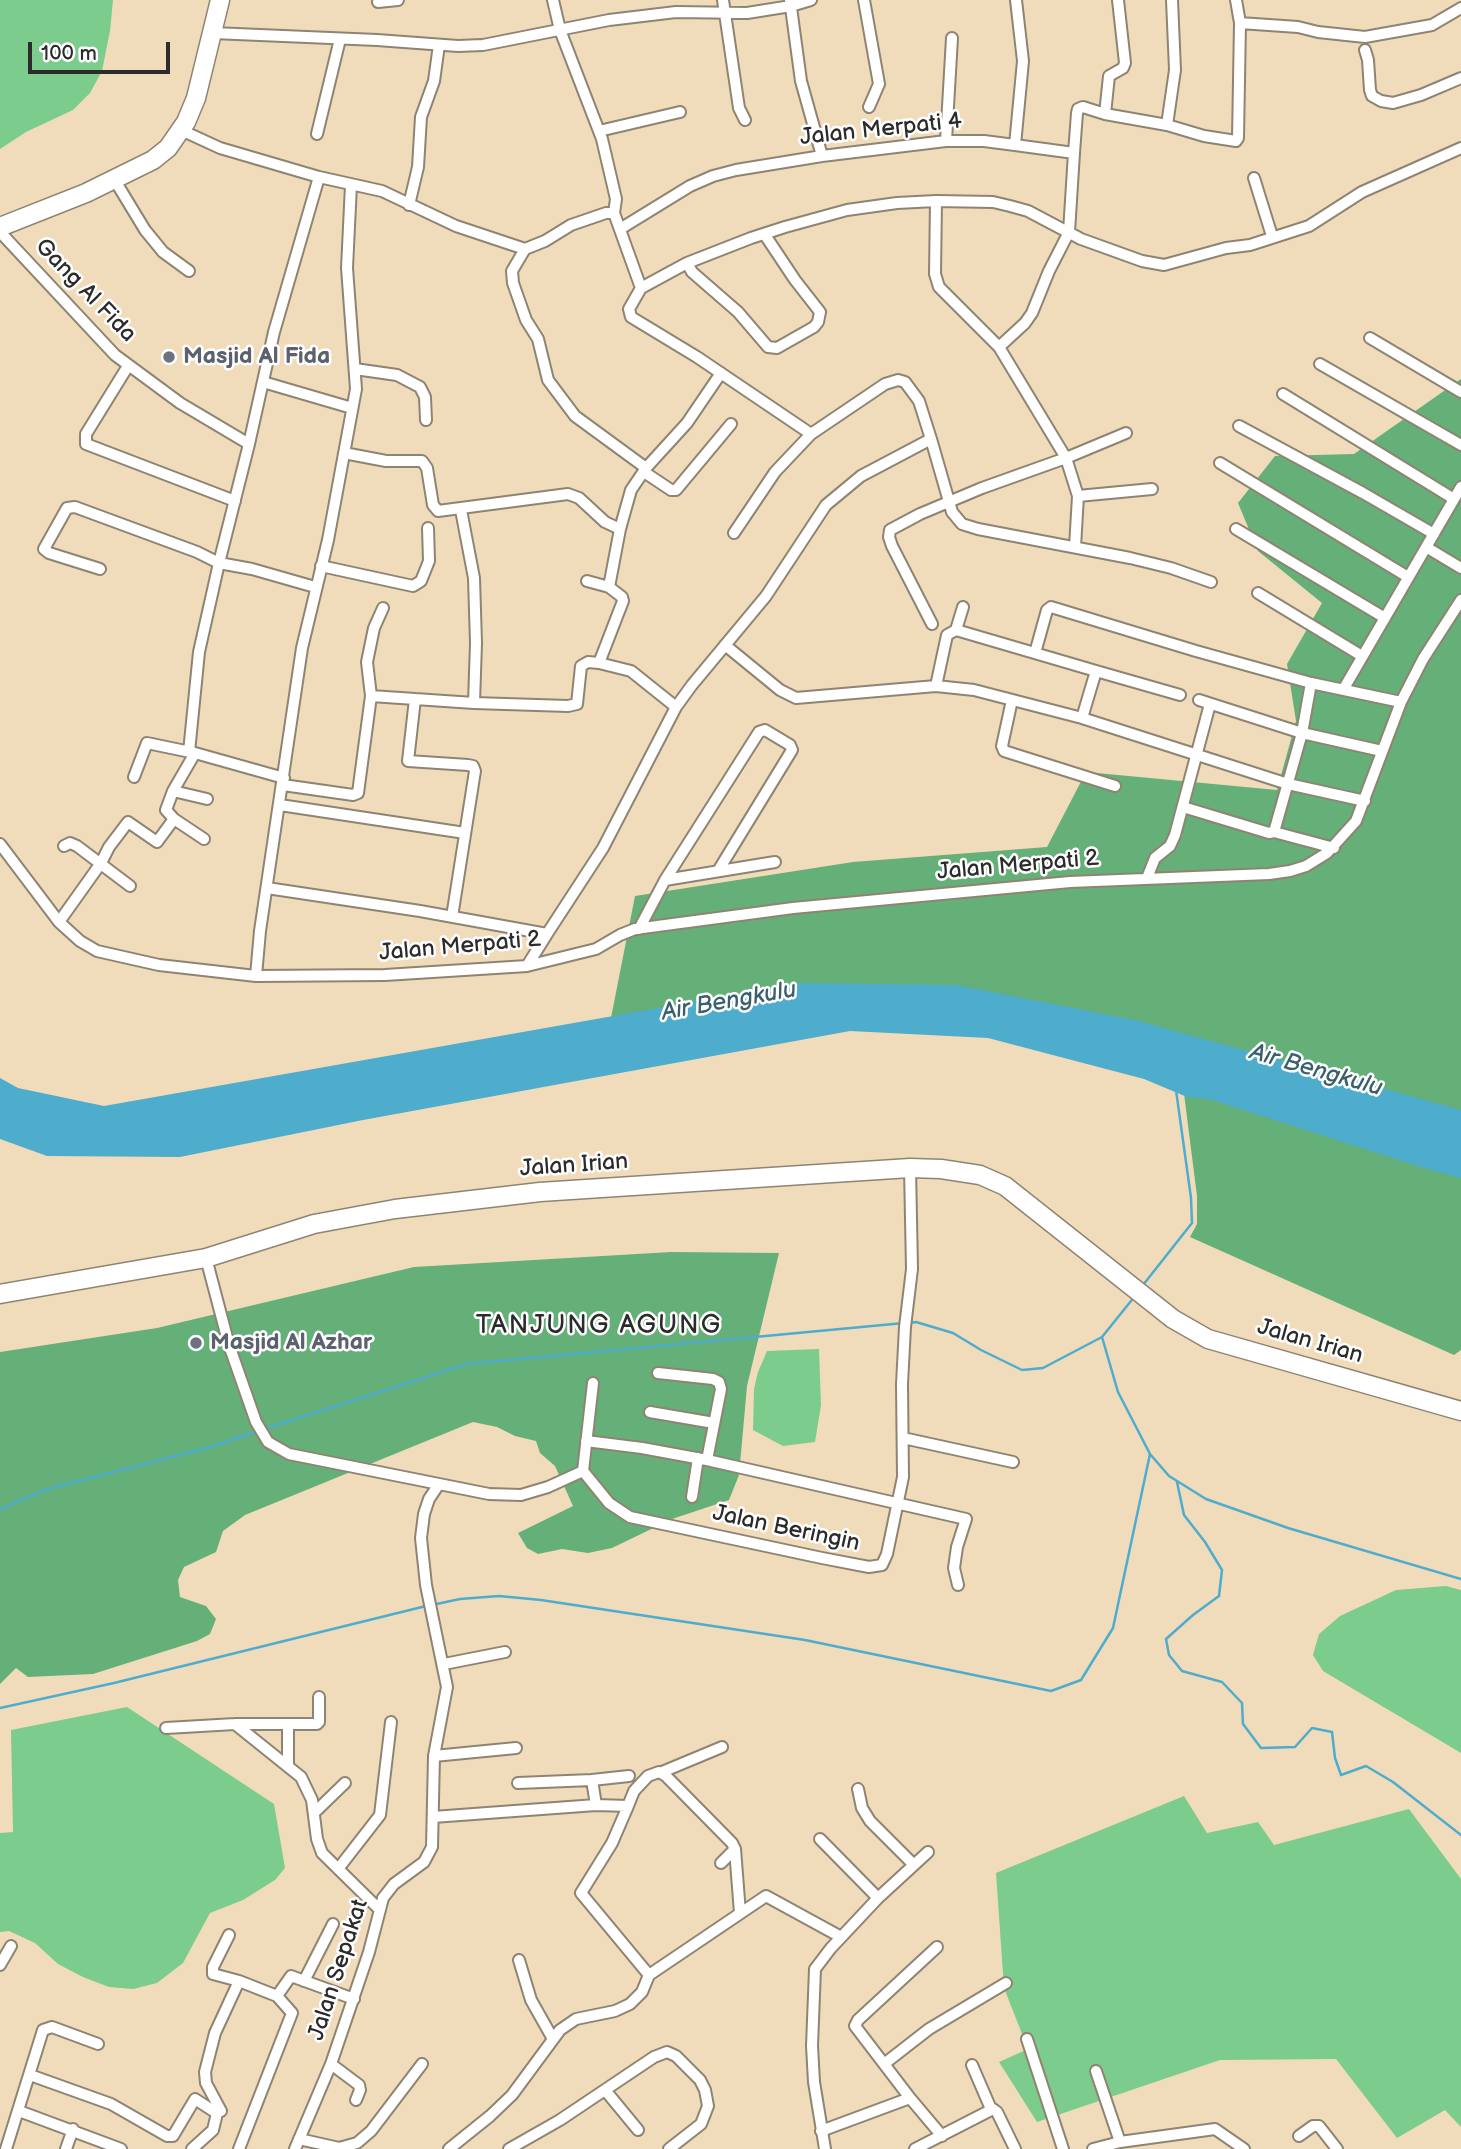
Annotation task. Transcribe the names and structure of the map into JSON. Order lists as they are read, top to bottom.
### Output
{
  "streets": {
    "main road": ["Jalan Irian"],
    "street": [
      "Jalan Merpati 4",
      "Gang Al Fida",
      "Jalan Merpati 2",
      "Jalan Beringin",
      "Jalan Sepakat"
    ]
  },
  "crossings": [
    ["Jalan Irian", "Jalan Beringin"]
  ],
  "districts": ["TANJUNG AGUNG"],
  "water": ["Air Bengkulu"],
  "places": ["Masjid Al Fida", "Masjid Al Azhar"],
  "scale_bar": "100 m"
}
